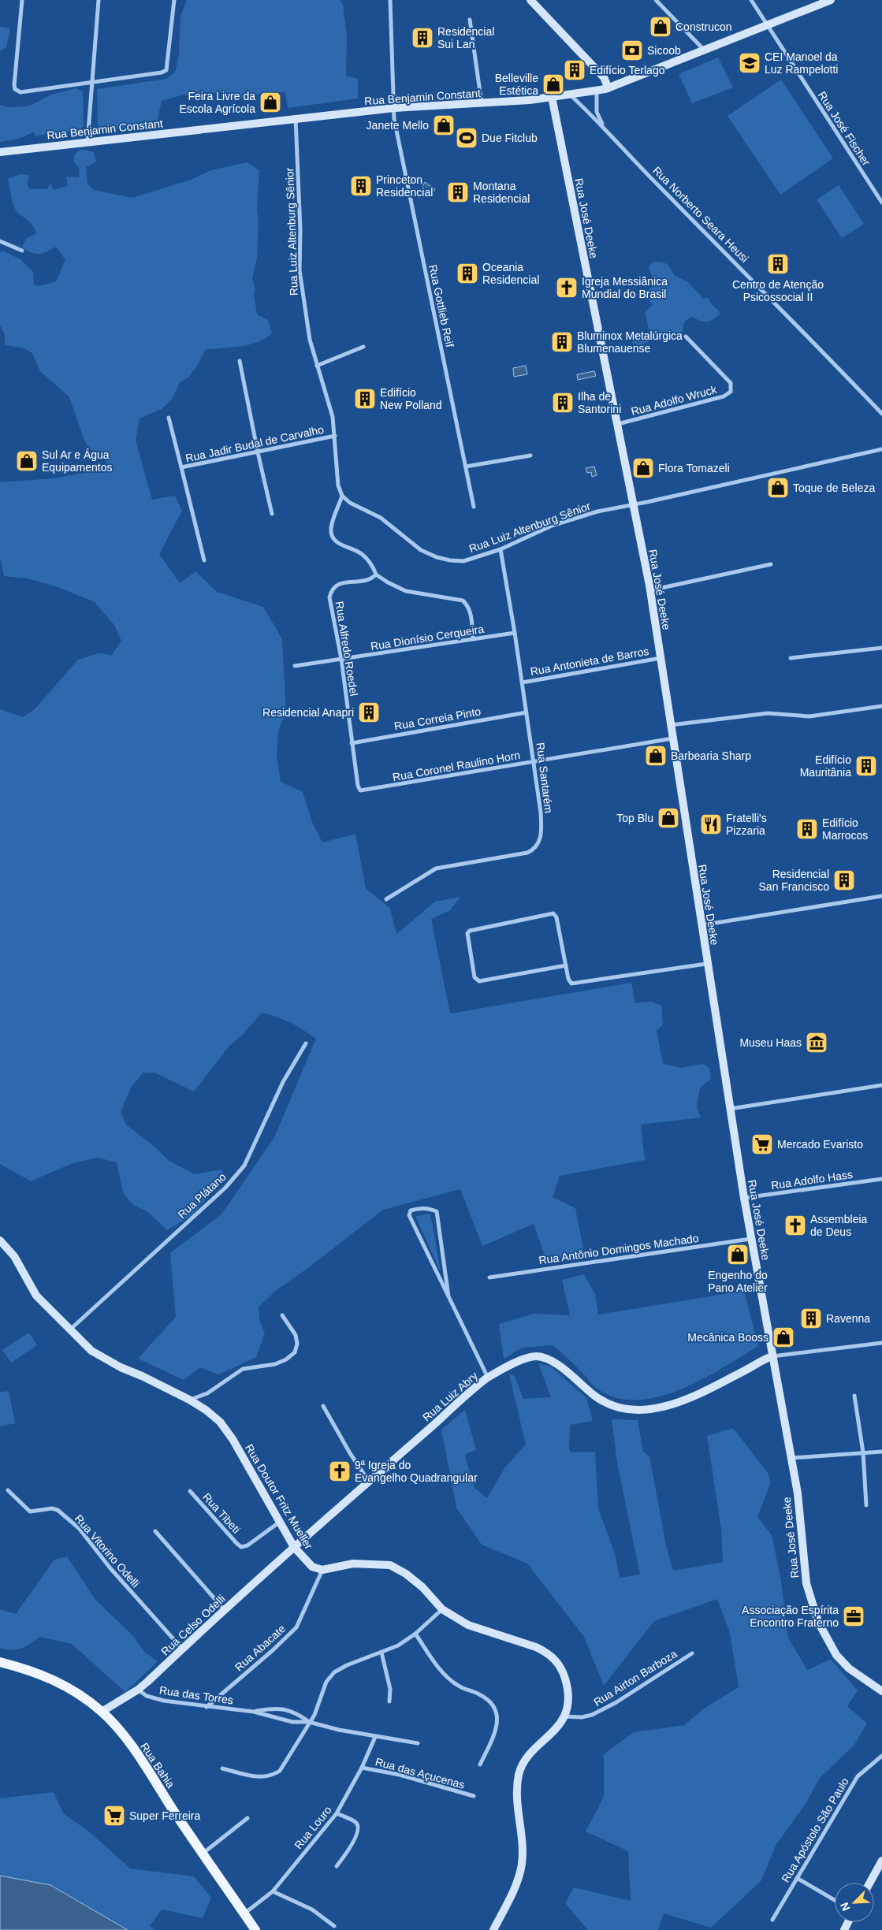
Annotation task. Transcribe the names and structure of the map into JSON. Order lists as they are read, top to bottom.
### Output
{
  "streets": {
    "main road": ["Rua Bahia"],
    "street": [
      "Rua Benjamin Constant",
      "Rua José Fischer",
      "Rua Norberto Seara Heusi",
      "Rua José Deeke",
      "Rua Luiz Altenburg Sênior",
      "Rua Gottlieb Reif",
      "Rua Adolfo Wruck",
      "Rua Jadir Budal de Carvalho",
      "Rua Dionísio Cerqueira",
      "Rua Alfredo Roedel",
      "Rua Antonieta de Barros",
      "Rua Correia Pinto",
      "Rua Coronel Raulino Horn",
      "Rua Santarém",
      "Rua Adolfo Hass",
      "Rua Plátano",
      "Rua Antônio Domingos Machado",
      "Rua Luiz Abry",
      "Rua Doutor Fritz Mueller",
      "Rua Tibeti",
      "Rua Vitorino Odelli",
      "Rua Celso Odelli",
      "Rua Abacate",
      "Rua Airton Barboza",
      "Rua das Torres",
      "Rua das Açucenas",
      "Rua Louro",
      "Rua Apóstolo São Paulo"
    ]
  },
  "crossings": [
    ["Rua Benjamin Constant", "Rua José Fischer"],
    ["Rua Benjamin Constant", "Rua Norberto Seara Heusi"],
    ["Rua Benjamin Constant", "Rua José Deeke"],
    ["Rua Benjamin Constant", "Rua Luiz Altenburg Sênior"],
    ["Rua Benjamin Constant", "Rua Gottlieb Reif"],
    ["Rua José Deeke", "Rua Luiz Altenburg Sênior"],
    ["Rua José Deeke", "Rua Adolfo Wruck"],
    ["Rua José Deeke", "Rua Antonieta de Barros"],
    ["Rua José Deeke", "Rua Coronel Raulino Horn"],
    ["Rua José Deeke", "Rua Adolfo Hass"],
    ["Rua José Deeke", "Rua Antônio Domingos Machado"],
    ["Rua José Deeke", "Rua Luiz Abry"],
    ["Rua Luiz Altenburg Sênior", "Rua Jadir Budal de Carvalho"],
    ["Rua Luiz Altenburg Sênior", "Rua Santarém"],
    ["Rua Dionísio Cerqueira", "Rua Alfredo Roedel"],
    ["Rua Dionísio Cerqueira", "Rua Santarém"],
    ["Rua Alfredo Roedel", "Rua Correia Pinto"],
    ["Rua Alfredo Roedel", "Rua Coronel Raulino Horn"],
    ["Rua Antonieta de Barros", "Rua Santarém"],
    ["Rua Correia Pinto", "Rua Santarém"],
    ["Rua Coronel Raulino Horn", "Rua Santarém"],
    ["Rua Plátano", "Rua Doutor Fritz Mueller"],
    ["Rua Luiz Abry", "Rua Doutor Fritz Mueller"],
    ["Rua Luiz Abry", "Rua Celso Odelli"],
    ["Rua Doutor Fritz Mueller", "Rua Tibeti"],
    ["Rua Doutor Fritz Mueller", "Rua Celso Odelli"],
    ["Rua Doutor Fritz Mueller", "Rua Abacate"],
    ["Rua Vitorino Odelli", "Rua Celso Odelli"],
    ["Rua Celso Odelli", "Rua das Torres"],
    ["Rua Celso Odelli", "Rua Bahia"],
    ["Rua Abacate", "Rua das Torres"],
    ["Rua das Torres", "Rua Louro"],
    ["Rua Bahia", "Rua Louro"],
    ["Rua das Açucenas", "Rua Louro"]
  ],
  "places": {
    "shop": [
      "Construcon",
      "Belleville Estética",
      "Feira Livre da Escola Agrícola",
      "Janete Mello",
      "Sul Ar e Água Equipamentos",
      "Flora Tomazeli",
      "Toque de Beleza",
      "Barbearia Sharp",
      "Top Blu",
      "Engenho do Pano Atelier",
      "Mecânica Booss"
    ],
    "building": [
      "Residencial Sui Lan",
      "Edifício Terlago",
      "Princeton Residencial",
      "Montana Residencial",
      "Centro de Atenção Psicossocial II",
      "Oceania Residencial",
      "Bluminox Metalúrgica Blumenauense",
      "Edifício New Polland",
      "Ilha de Santorini",
      "Residencial Anapri",
      "Edifício Mauritânia",
      "Edifício Marrocos",
      "Residencial San Francisco",
      "Ravenna"
    ],
    "bank": ["Sicoob"],
    "school or university": ["CEI Manoel da Luz Rampelotti"],
    "sports": ["Due Fitclub"],
    "church": ["Igreja Messiânica Mundial do Brasil", "Assembleia de Deus", "9ª Igreja do Evangelho Quadrangular"],
    "restaurant": ["Fratelli's Pizzaria"],
    "museum": ["Museu Haas"],
    "supermarket": ["Mercado Evaristo", "Super Ferreira"],
    "office": ["Associação Espírita Encontro Fraterno"]
  },
  "north": "bottom left"
}
